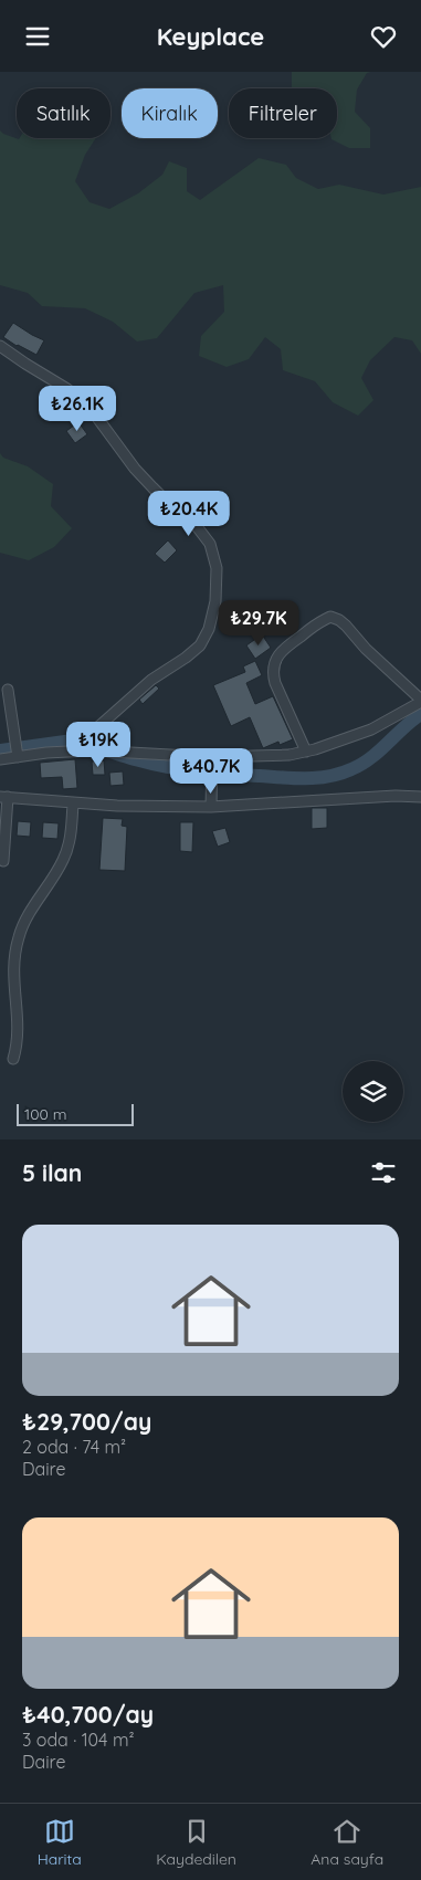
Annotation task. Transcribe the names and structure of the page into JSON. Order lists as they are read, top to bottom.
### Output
{
  "scale_bar": "100 m",
  "page": {
    "header": "Keyplace",
    "chip": ["Satılık", "Kiralık", "Filtreler"],
    "price": [
      "₺26.1K",
      "₺20.4K",
      "₺29.7K",
      "₺19K",
      "₺40.7K"
    ],
    "scale": "100 m",
    "heading": "5 ilan",
    "list": [
      {
        "name": "₺29,700/ay",
        "note": "2 oda · 74 m² · Daire"
      },
      {
        "name": "₺40,700/ay",
        "note": "3 oda · 104 m² · Daire"
      }
    ],
    "tabs": ["Harita", "Kaydedilen", "Ana sayfa"]
  }
}
